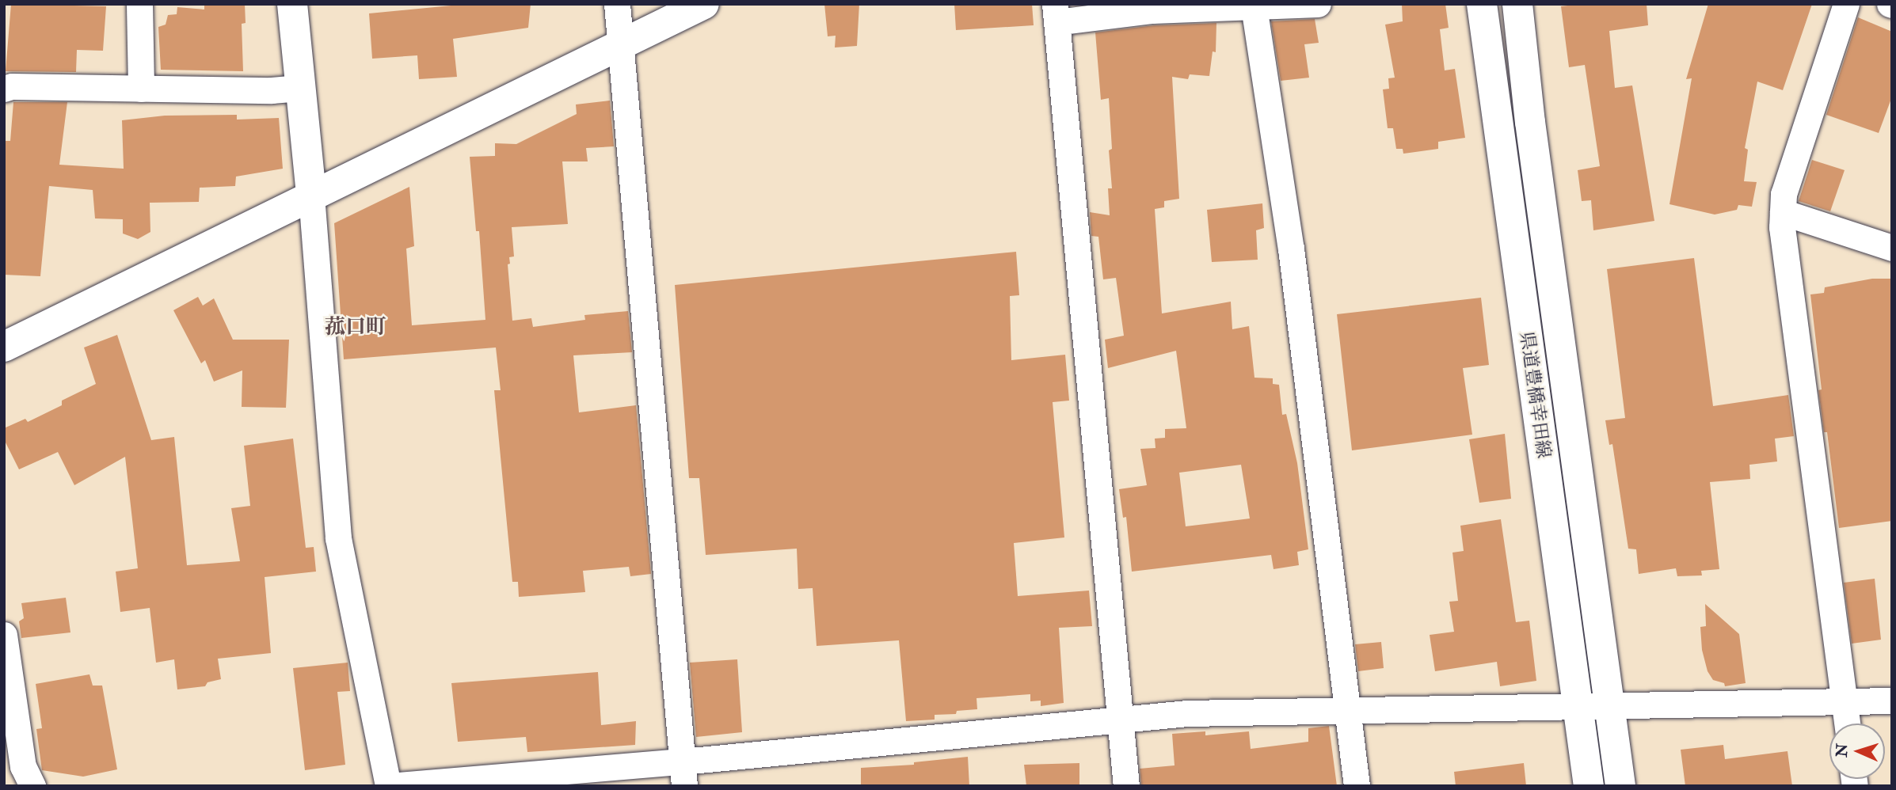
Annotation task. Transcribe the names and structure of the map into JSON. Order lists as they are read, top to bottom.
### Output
{
  "streets": {
    "main road": ["県道豊橋幸田線"]
  },
  "districts": ["菰口町"],
  "north": "left"
}
